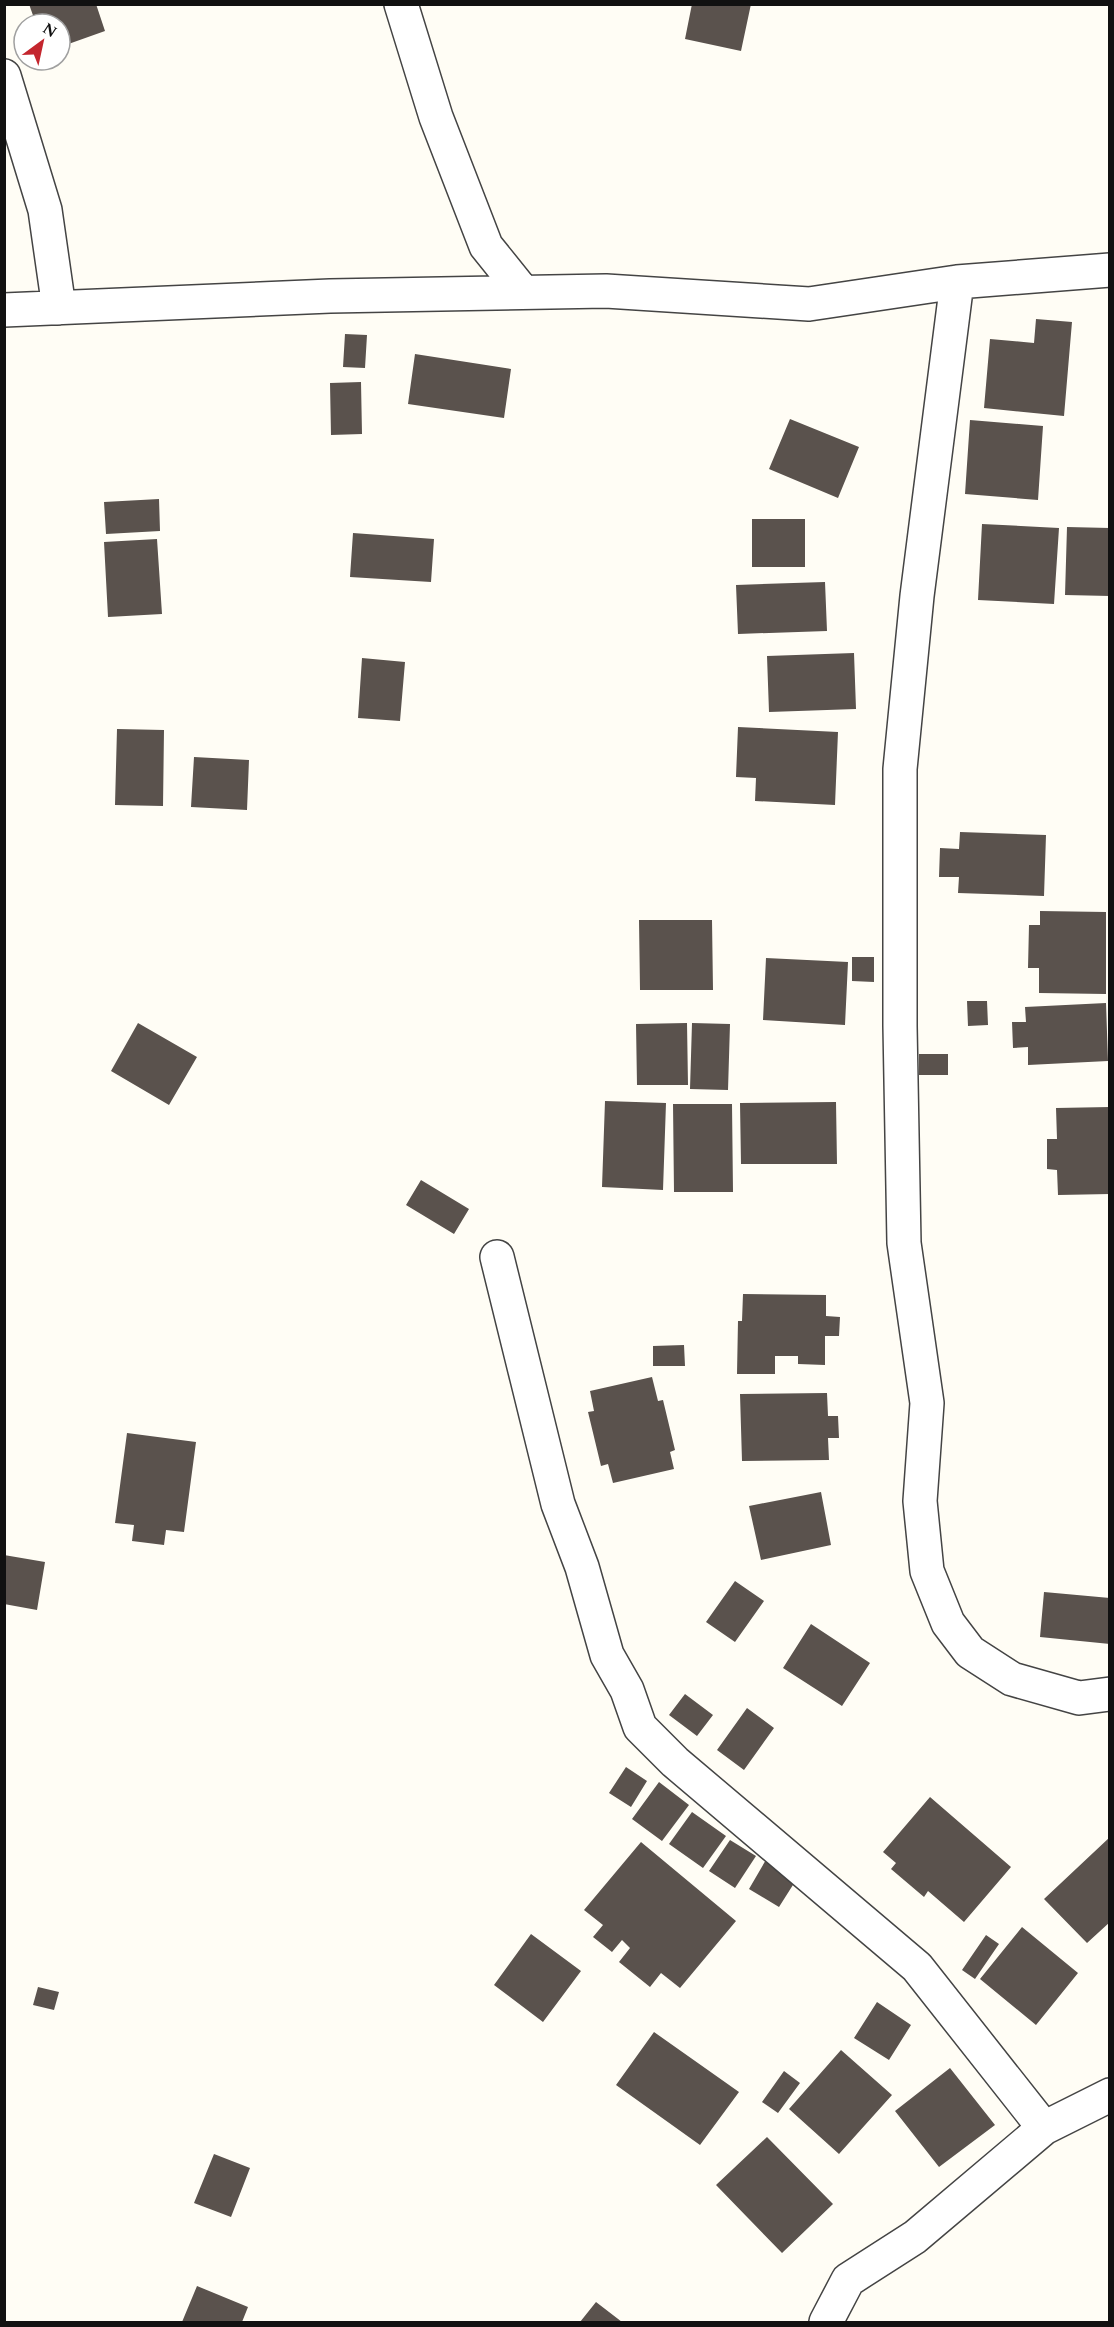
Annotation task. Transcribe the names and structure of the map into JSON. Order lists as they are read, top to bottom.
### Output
{
  "north": "top right"
}
